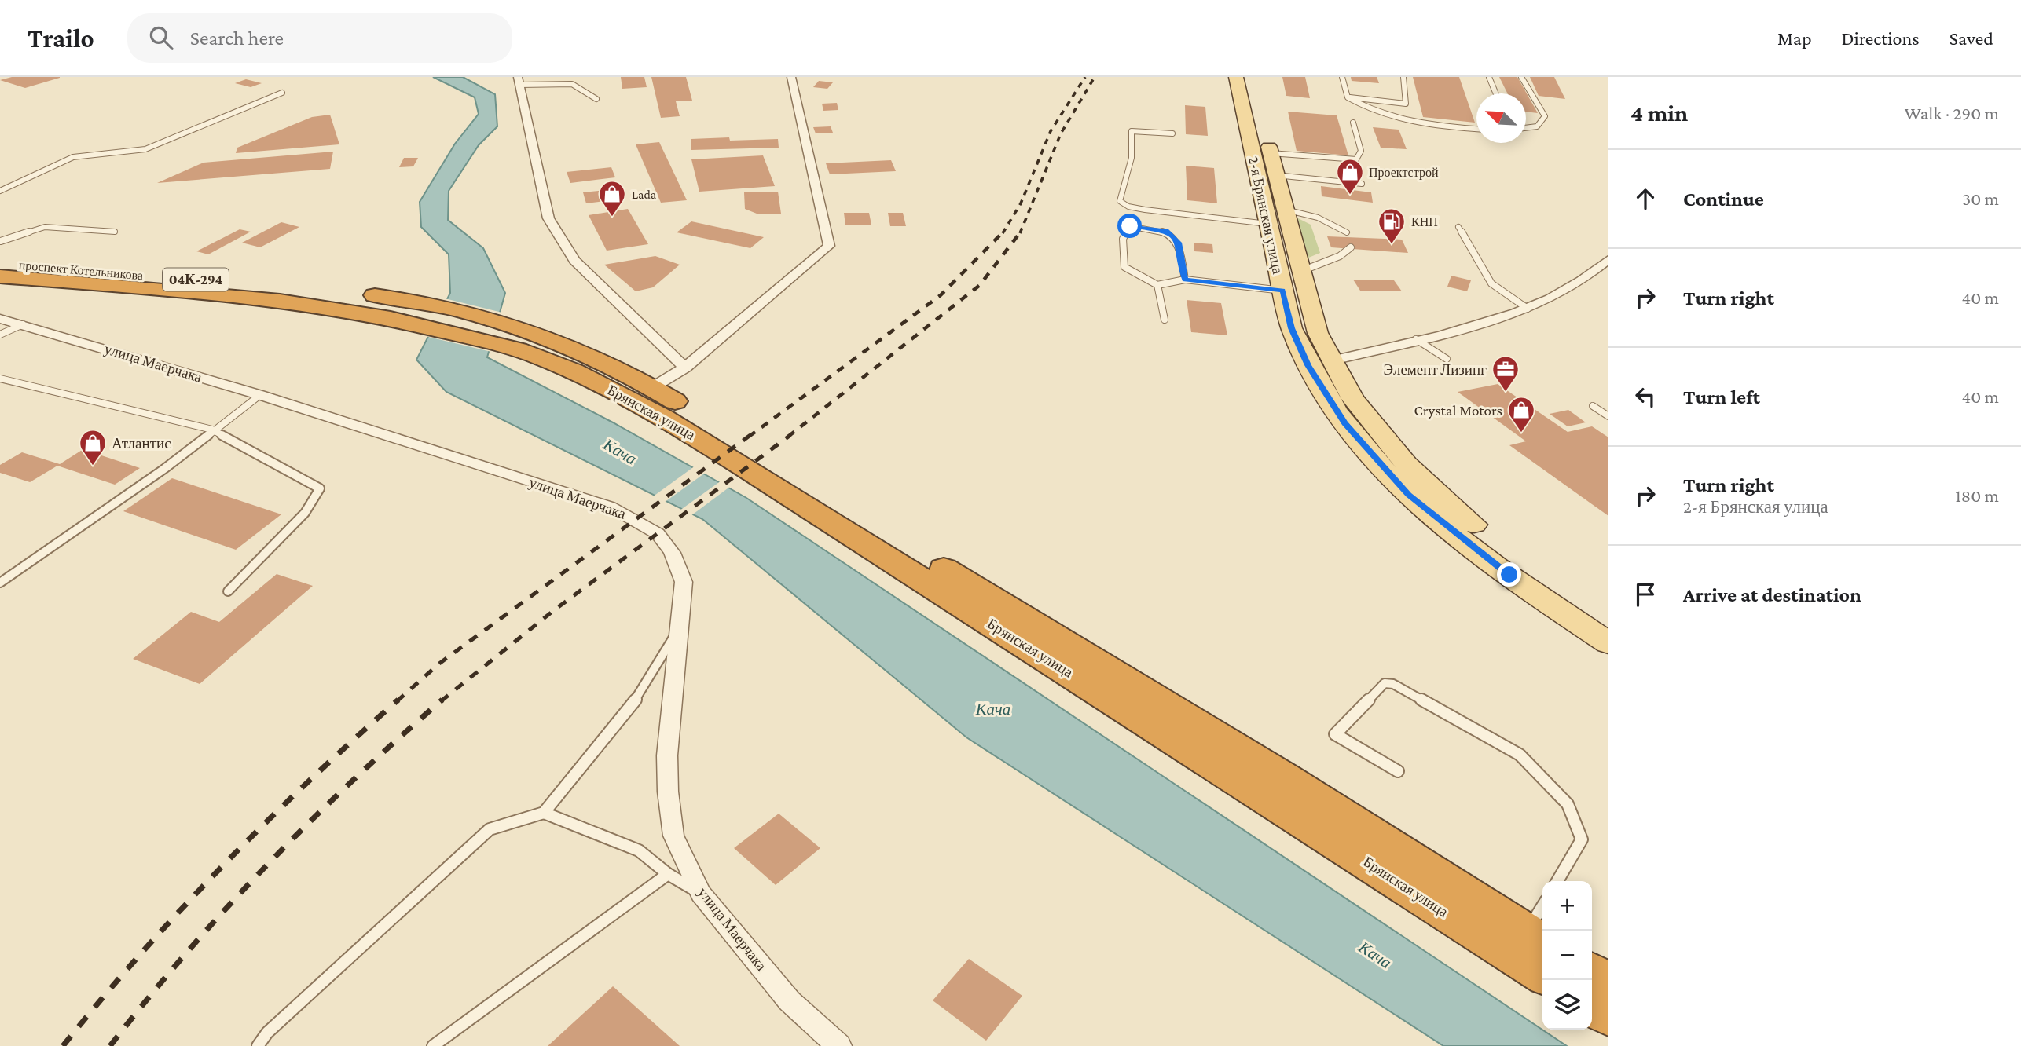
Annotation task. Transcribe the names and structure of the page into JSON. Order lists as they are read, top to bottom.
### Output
{
  "streets": {
    "highway": ["проспект Котельникова", "04К-294", "Брянская улица"],
    "main road": ["2-я Брянская улица"],
    "street": ["улица Маерчака"]
  },
  "crossings": [
    ["проспект Котельникова", "Брянская улица"]
  ],
  "water": ["Кача"],
  "places": {
    "shop": [
      "Проектстрой",
      "Lada",
      "Crystal Motors",
      "Атлантис"
    ],
    "fuel station": ["КНП"],
    "office": ["Элемент Лизинг"]
  },
  "north": "top left",
  "page": {
    "header": "Trailo",
    "search": "Search here",
    "nav": ["Map", "Directions", "Saved"],
    "heading": ["4 min", "Walk · 290 m"],
    "list": [
      ["Continue", "30 m"],
      ["Turn right", "40 m"],
      ["Turn left", "40 m"],
      ["Turn right", "2-я Брянская улица", "180 m"],
      "Arrive at destination"
    ],
    "map_buttons": ["+", "−"]
  }
}
